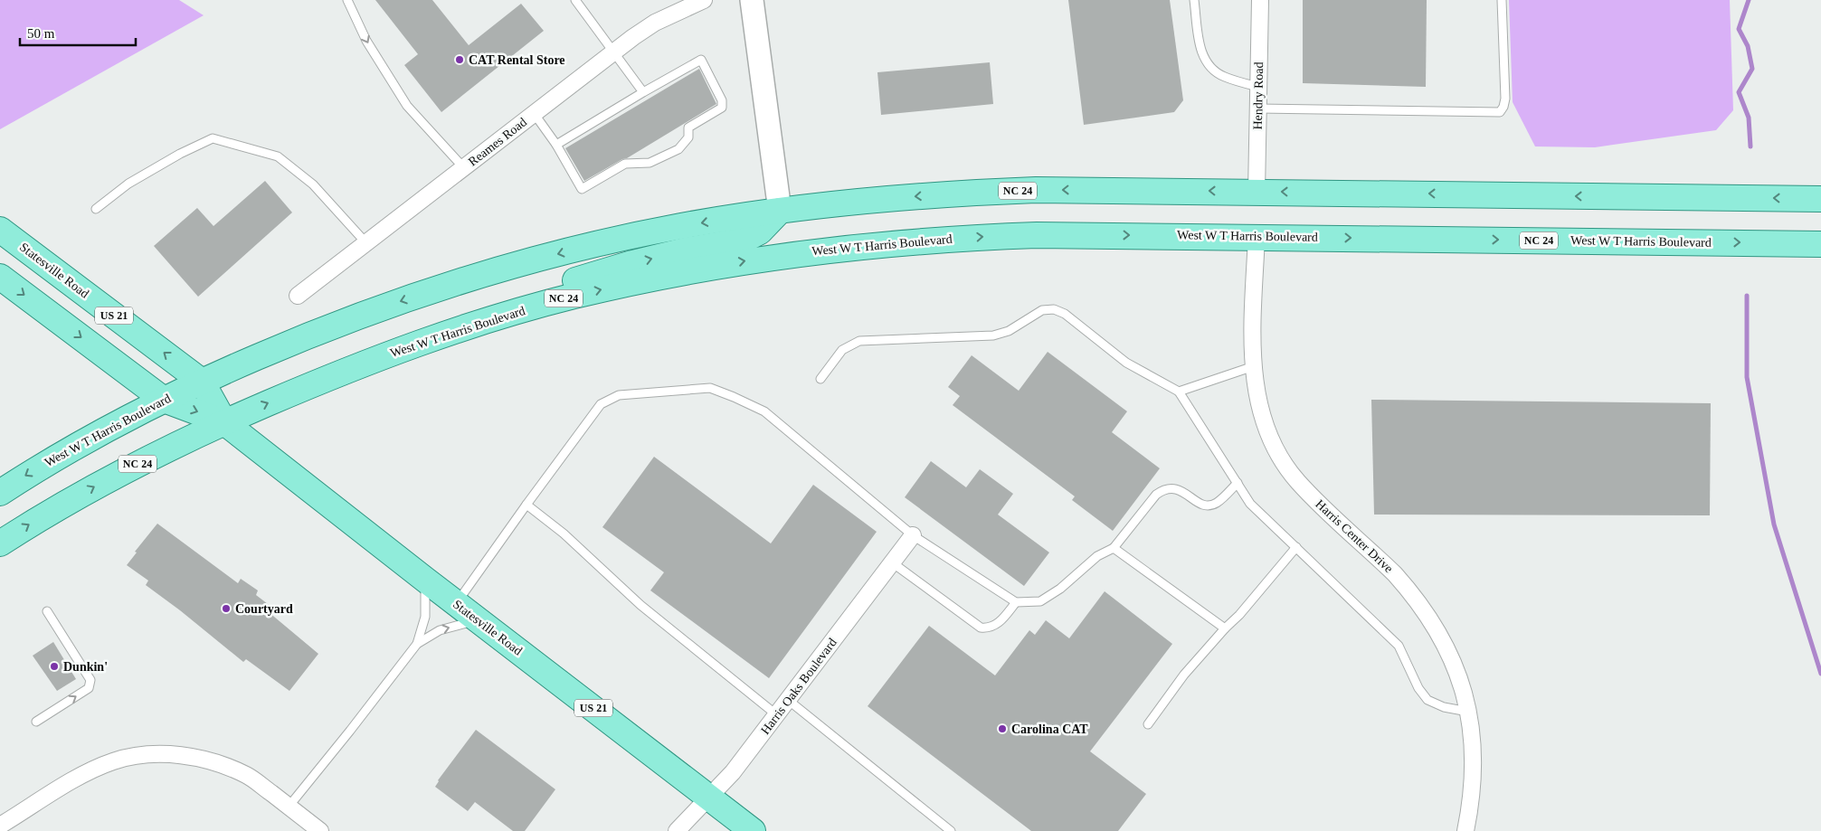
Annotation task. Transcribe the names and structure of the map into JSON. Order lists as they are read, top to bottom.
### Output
{
  "streets": {
    "main road": [
      "NC 24",
      "West W T Harris Boulevard",
      "Statesville Road",
      "US 21"
    ],
    "street": [
      "Hendry Road",
      "Reames Road",
      "Harris Center Drive",
      "Harris Oaks Boulevard"
    ]
  },
  "crossings": [
    ["Hendry Road", "West W T Harris Boulevard"],
    ["West W T Harris Boulevard", "Statesville Road"],
    ["West W T Harris Boulevard", "Harris Center Drive"],
    ["Statesville Road", "Harris Oaks Boulevard"]
  ],
  "places": [
    "CAT Rental Store",
    "Courtyard",
    "Dunkin'",
    "Carolina CAT"
  ],
  "scale_bar": "50 m"
}
